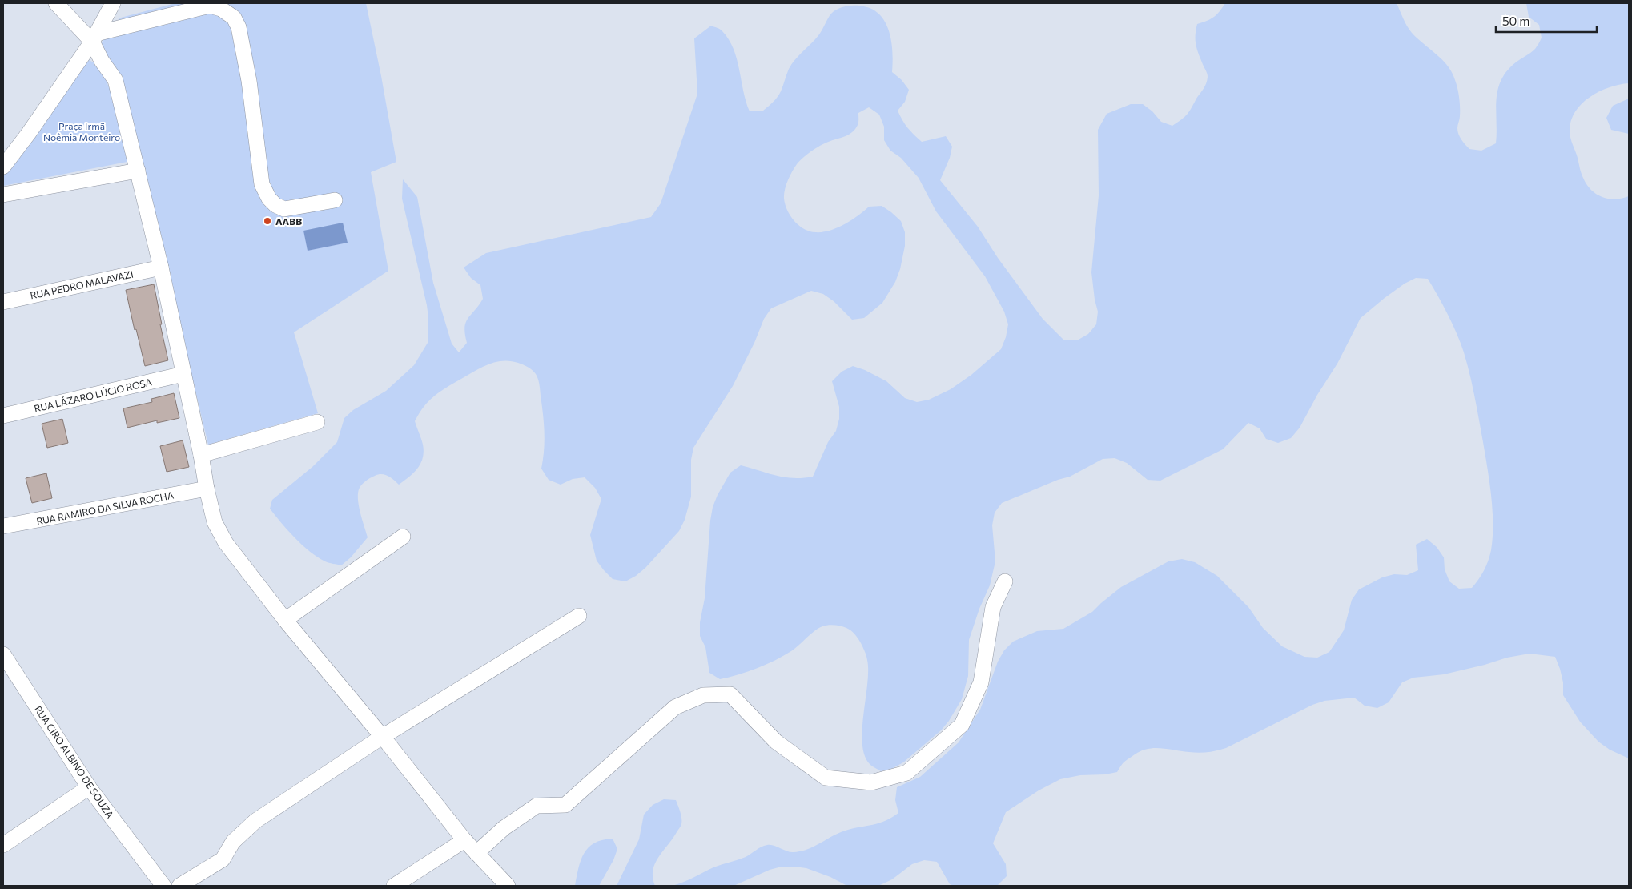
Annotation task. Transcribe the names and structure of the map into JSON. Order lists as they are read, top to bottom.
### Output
{
  "streets": {
    "street": [
      "RUA PEDRO MALAVAZI",
      "RUA LÁZARO LÚCIO ROSA",
      "RUA RAMIRO DA SILVA ROCHA",
      "RUA CIRO ALBINO DE SOUZA"
    ]
  },
  "parks": ["Praça Irmã Noêmia Monteiro"],
  "places": ["AABB"],
  "scale_bar": "50 m"
}
